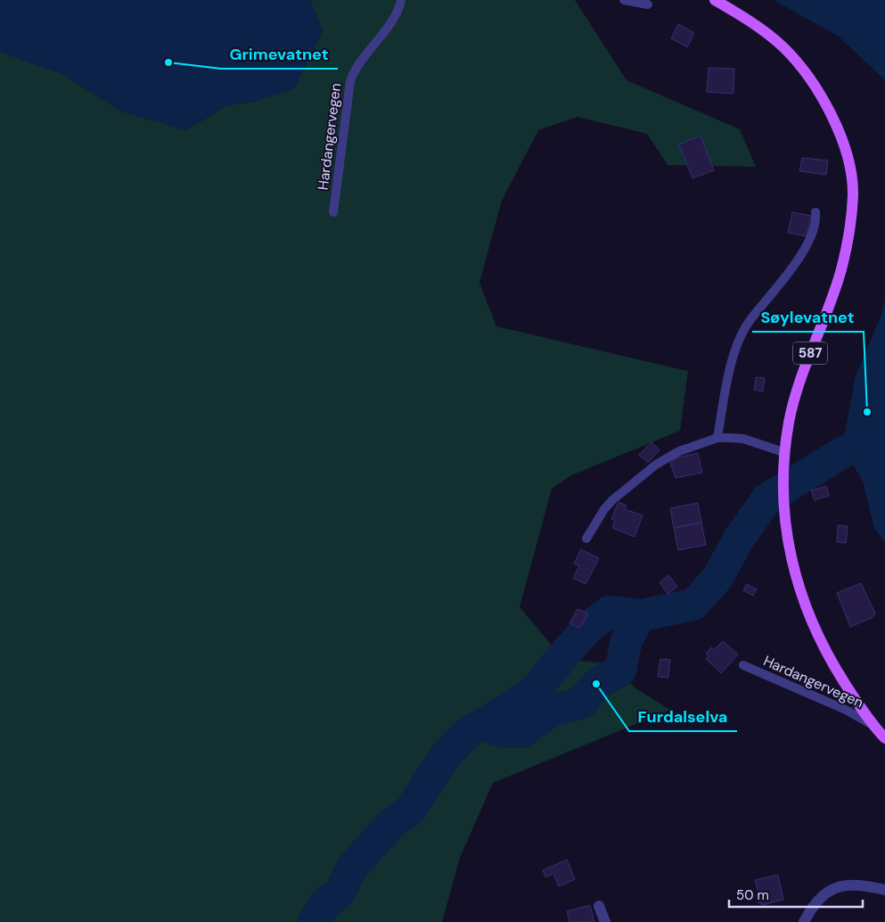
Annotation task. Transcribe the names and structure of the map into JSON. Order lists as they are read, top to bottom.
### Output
{
  "streets": {
    "main road": ["Hardangervegen", "587"]
  },
  "places": ["Grimevatnet", "Søylevatnet", "Furdalselva"],
  "scale_bar": "50 m"
}
